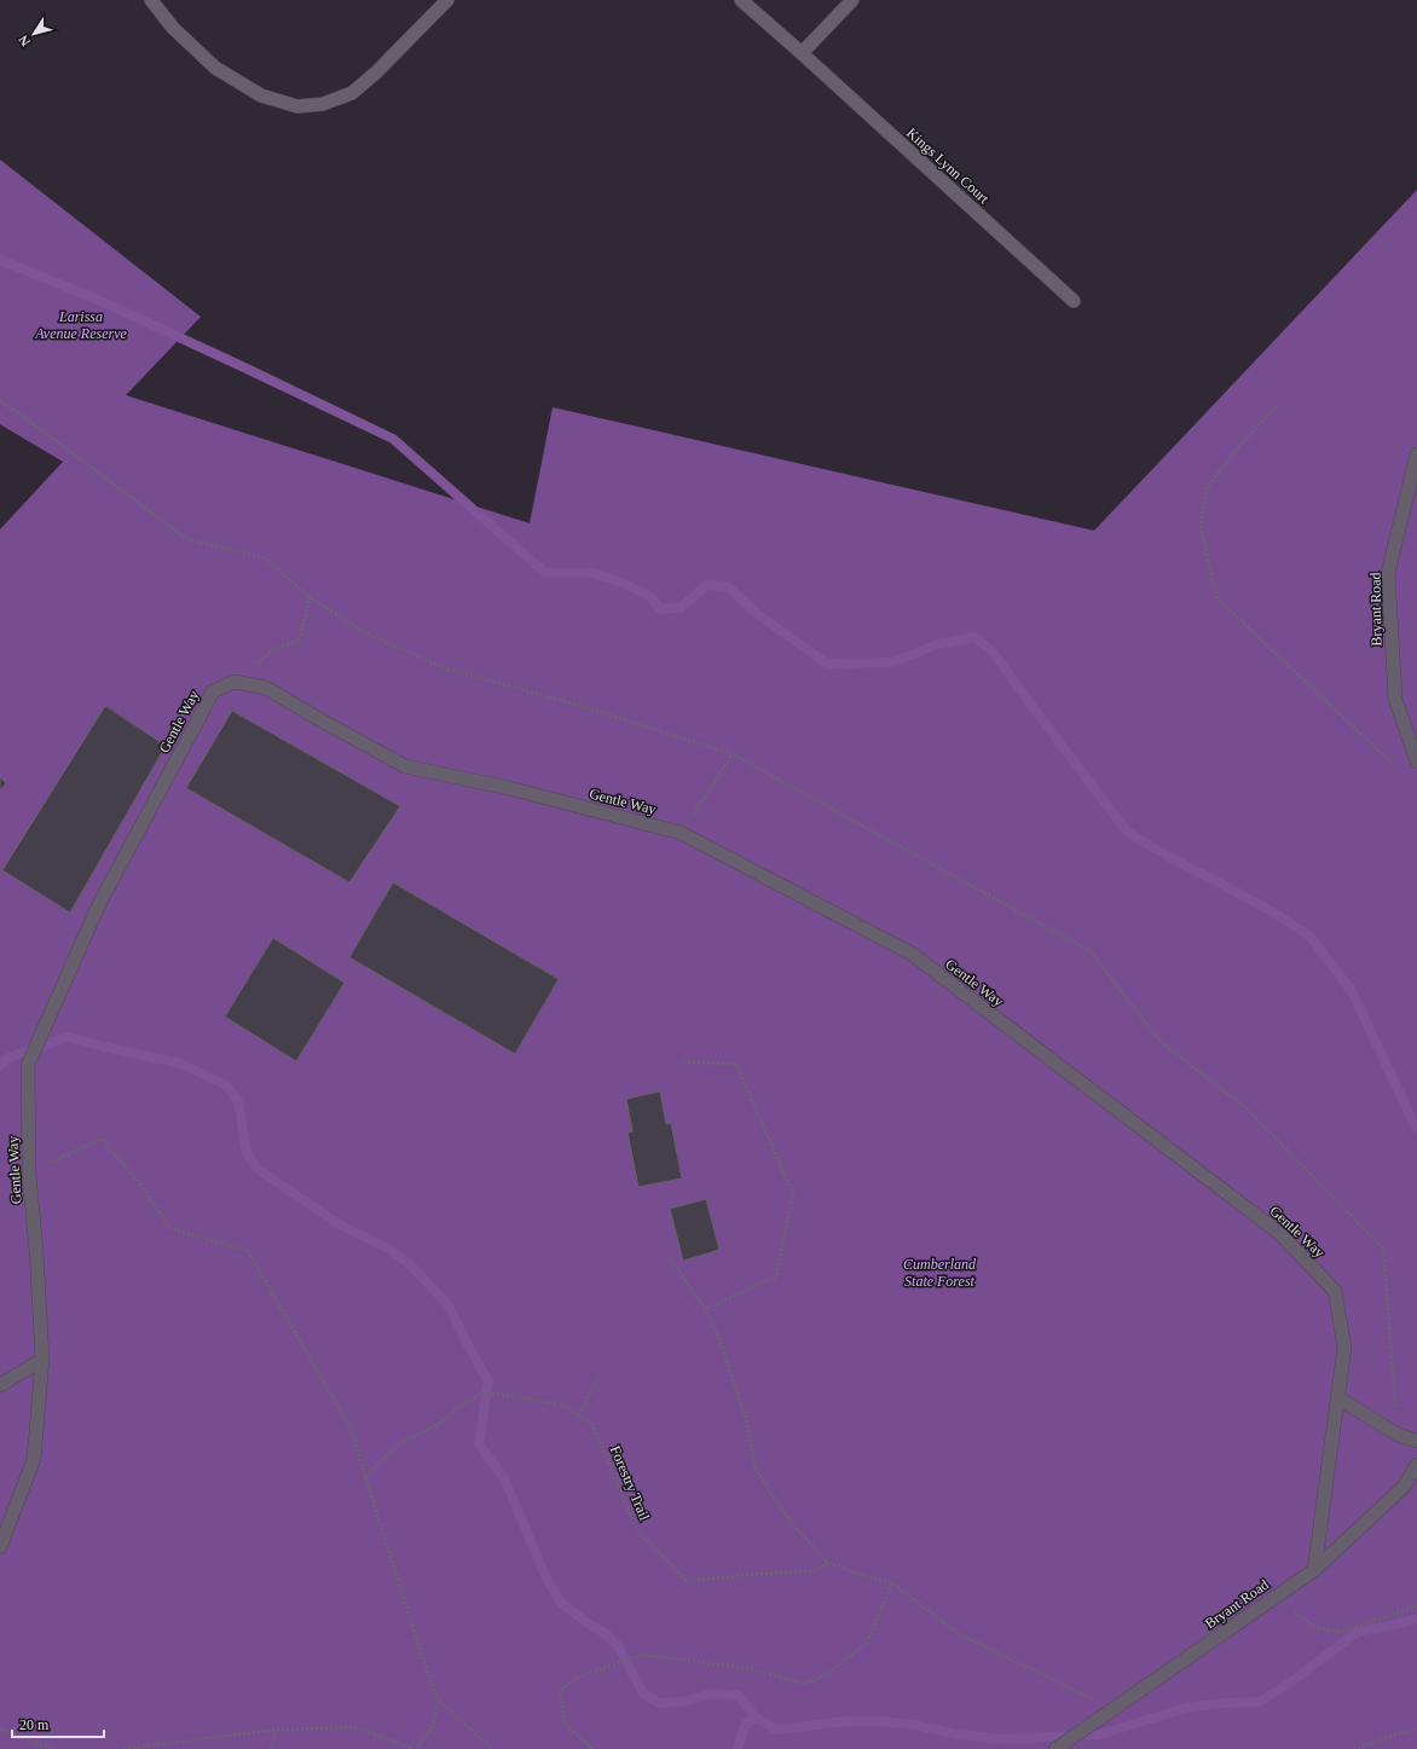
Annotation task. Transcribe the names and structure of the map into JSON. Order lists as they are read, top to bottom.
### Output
{
  "streets": {
    "street": ["Kings Lynn Court", "Bryant Road", "Gentle Way"],
    "path": ["Forestry Trail"]
  },
  "crossings": [
    ["Bryant Road", "Gentle Way"]
  ],
  "parks": ["Larissa Avenue Reserve", "Cumberland State Forest"],
  "scale_bar": "20 m",
  "north": "bottom left"
}
